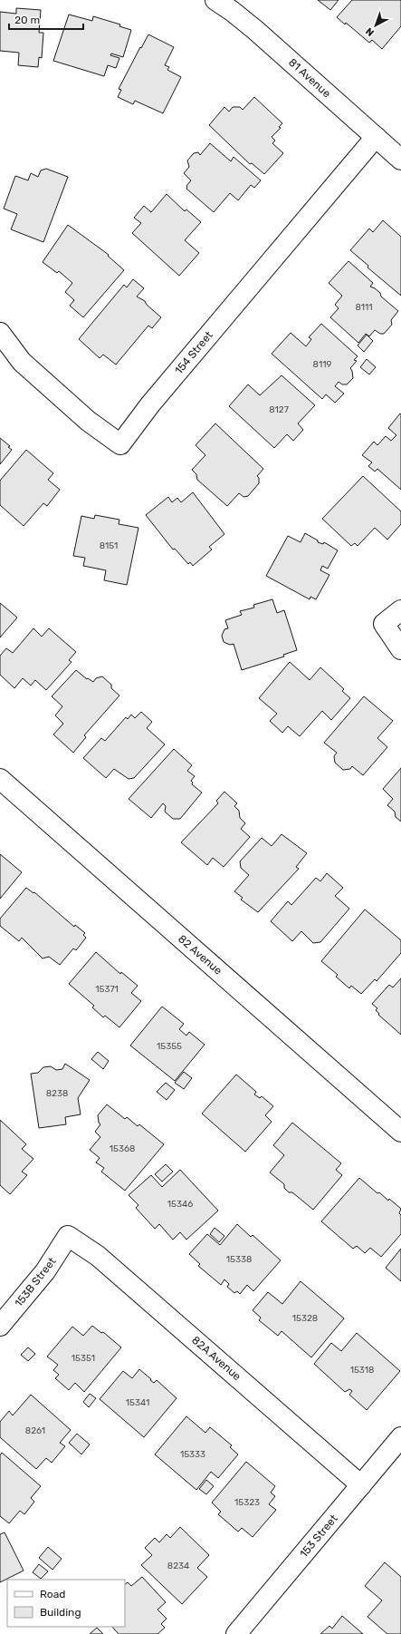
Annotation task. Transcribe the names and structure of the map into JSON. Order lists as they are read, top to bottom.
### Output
{
  "streets": {
    "street": [
      "81 Avenue",
      "154 Street",
      "82 Avenue",
      "153B Street",
      "82A Avenue",
      "153 Street"
    ]
  },
  "crossings": [
    ["81 Avenue", "154 Street"],
    ["153B Street", "82A Avenue"],
    ["82A Avenue", "153 Street"]
  ],
  "house_numbers": [
    "8111",
    "8119",
    "8127",
    "8151",
    "15371",
    "15355",
    "8238",
    "15368",
    "15346",
    "15338",
    "15328",
    "15351",
    "15318",
    "15341",
    "8261",
    "15333",
    "15323",
    "8234"
  ],
  "legend": ["Road", "Building"],
  "scale_bar": "20 m",
  "north": "bottom left"
}
